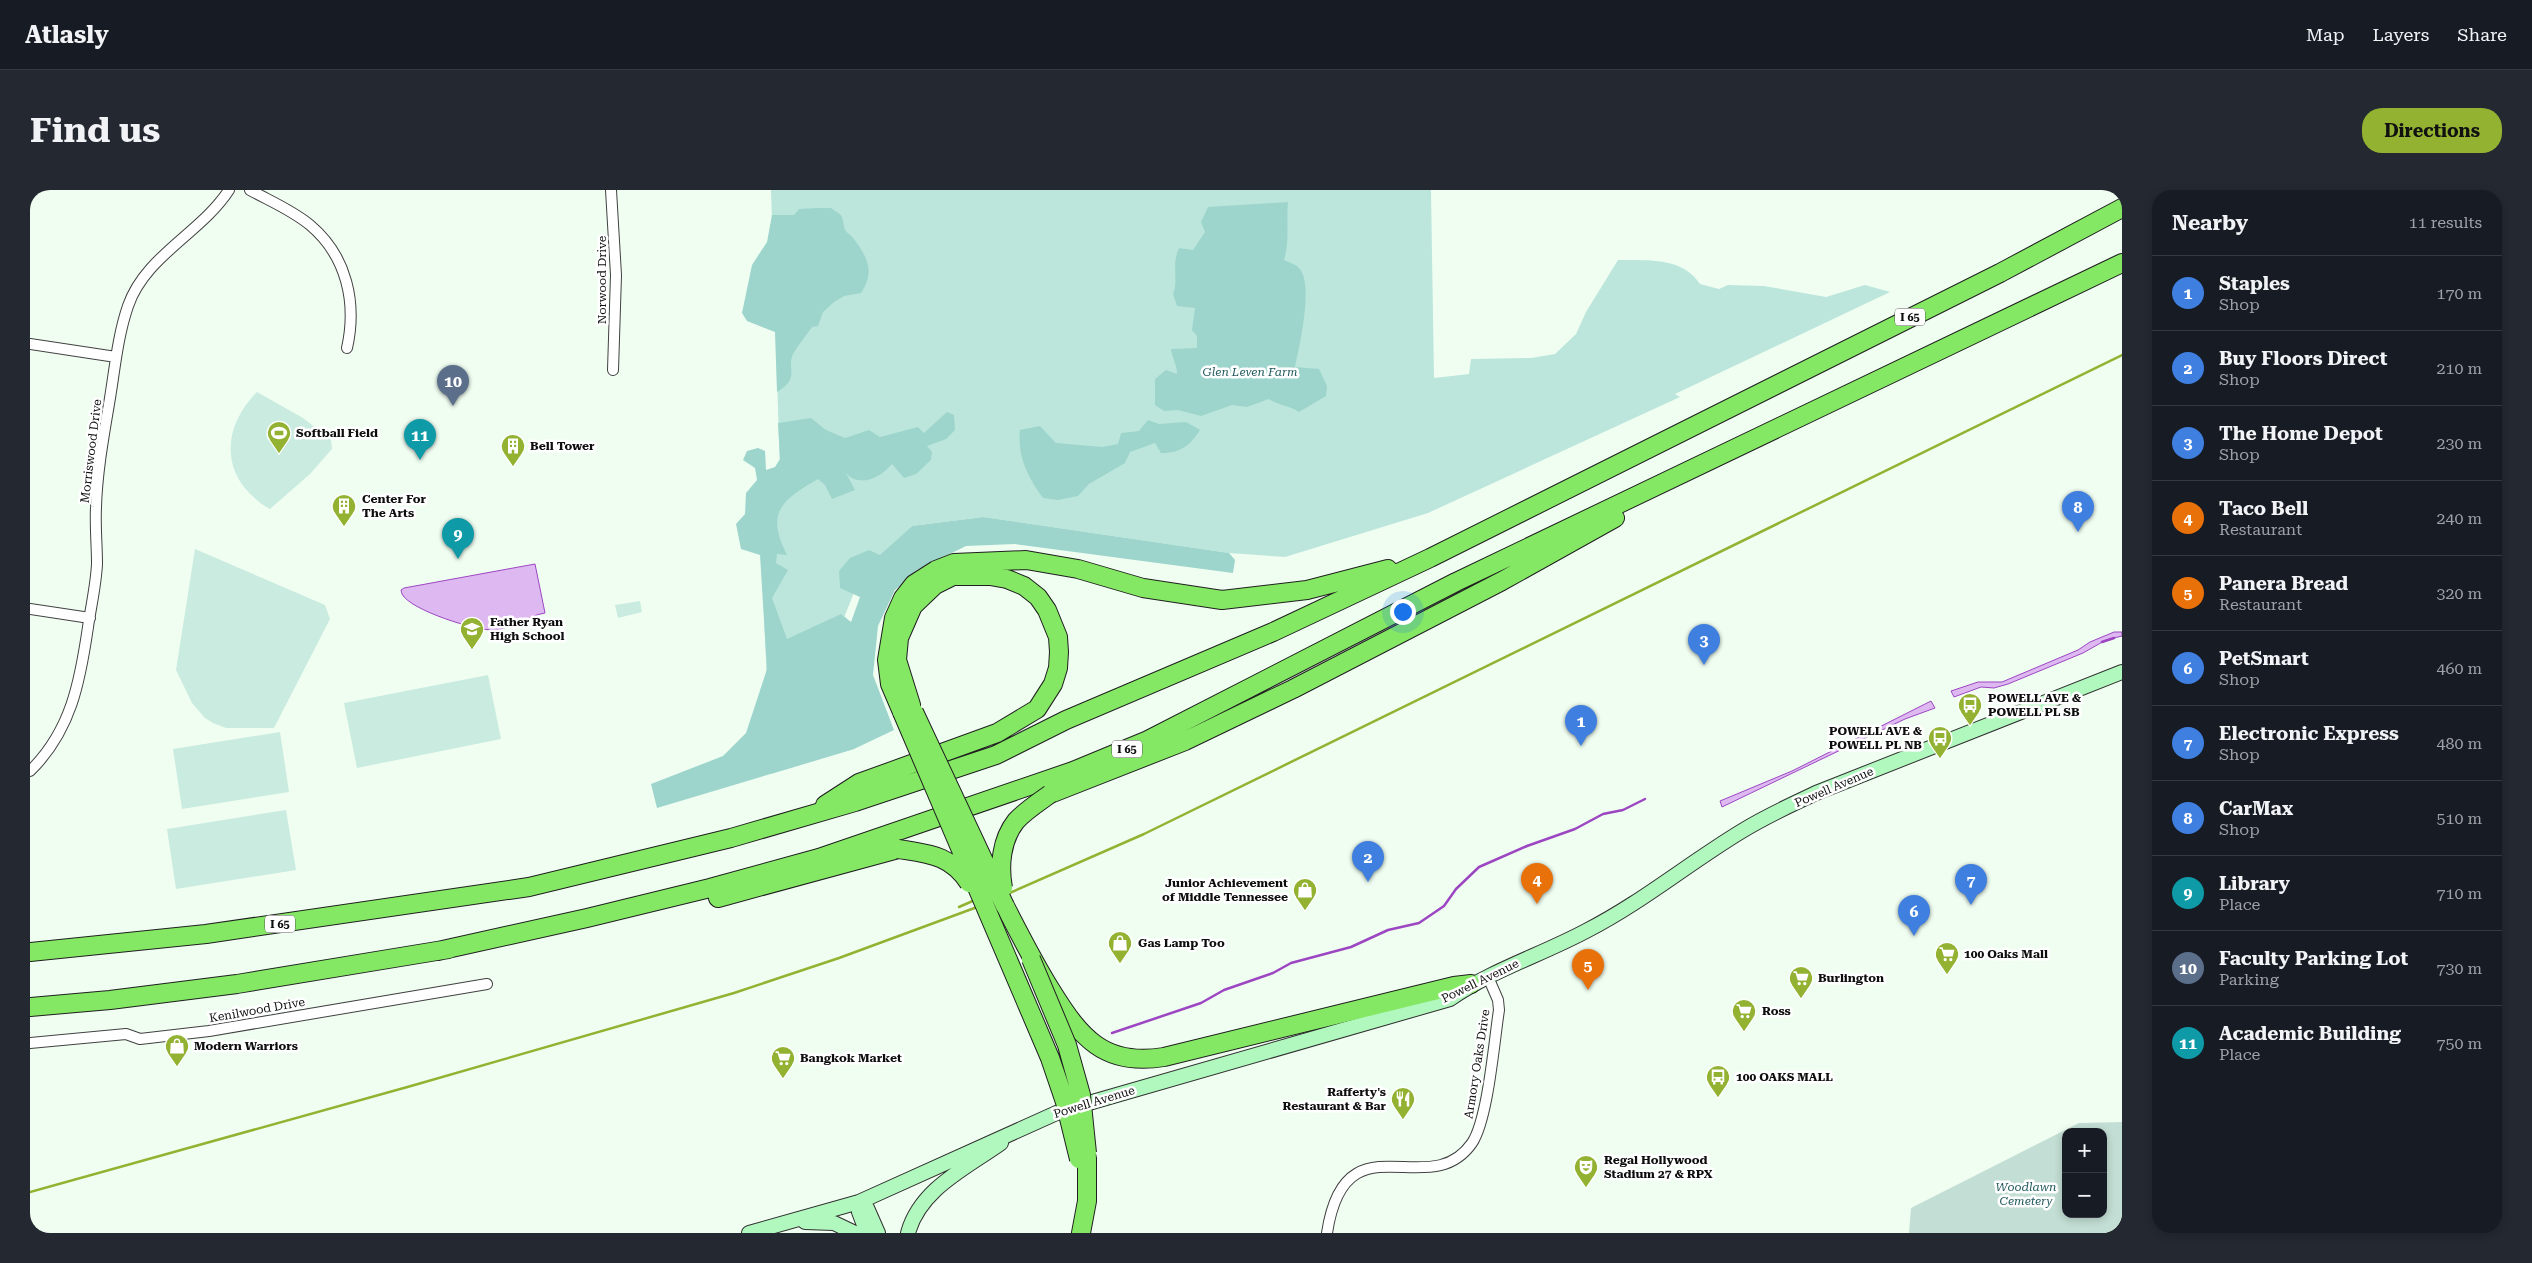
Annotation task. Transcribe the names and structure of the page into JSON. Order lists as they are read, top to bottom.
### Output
{
  "streets": {
    "highway": ["I 65"],
    "main road": ["Powell Avenue"],
    "street": [
      "Norwood Drive",
      "Morriswood Drive",
      "Kenilwood Drive",
      "Armory Oaks Drive"
    ]
  },
  "crossings": [
    ["Powell Avenue", "Armory Oaks Drive"]
  ],
  "parks": ["Glen Leven Farm", "Woodlawn Cemetery"],
  "places": {
    "sports": ["Softball Field"],
    "building": ["Bell Tower", "Center For The Arts"],
    "school or university": ["Father Ryan High School"],
    "bus stop": ["POWELL AVE & POWELL PL SB", "POWELL AVE & POWELL PL NB", "100 OAKS MALL"],
    "shop": ["Junior Achievement of Middle Tennessee", "Gas Lamp Too", "Modern Warriors"],
    "supermarket": [
      "100 Oaks Mall",
      "Burlington",
      "Ross",
      "Bangkok Market"
    ],
    "restaurant": ["Rafferty's Restaurant & Bar"],
    "theatre": ["Regal Hollywood Stadium 27 & RPX"]
  },
  "page": {
    "header": "Atlasly",
    "nav": ["Map", "Layers", "Share"],
    "buttons": "Directions",
    "title": "Find us",
    "heading": ["Nearby", "11 results"],
    "list": [
      {
        "mark": "1",
        "name": "Staples",
        "note": "Shop",
        "value": "170 m"
      },
      {
        "mark": "2",
        "name": "Buy Floors Direct",
        "note": "Shop",
        "value": "210 m"
      },
      {
        "mark": "3",
        "name": "The Home Depot",
        "note": "Shop",
        "value": "230 m"
      },
      {
        "mark": "4",
        "name": "Taco Bell",
        "note": "Restaurant",
        "value": "240 m"
      },
      {
        "mark": "5",
        "name": "Panera Bread",
        "note": "Restaurant",
        "value": "320 m"
      },
      {
        "mark": "6",
        "name": "PetSmart",
        "note": "Shop",
        "value": "460 m"
      },
      {
        "mark": "7",
        "name": "Electronic Express",
        "note": "Shop",
        "value": "480 m"
      },
      {
        "mark": "8",
        "name": "CarMax",
        "note": "Shop",
        "value": "510 m"
      },
      {
        "mark": "9",
        "name": "Library",
        "note": "Place",
        "value": "710 m"
      },
      {
        "mark": "10",
        "name": "Faculty Parking Lot",
        "note": "Parking",
        "value": "730 m"
      },
      {
        "mark": "11",
        "name": "Academic Building",
        "note": "Place",
        "value": "750 m"
      }
    ],
    "pins": [
      "10",
      "11",
      "8",
      "9",
      "3",
      "1",
      "2",
      "4",
      "7",
      "6",
      "5"
    ],
    "map_buttons": ["+", "−"]
  }
}
